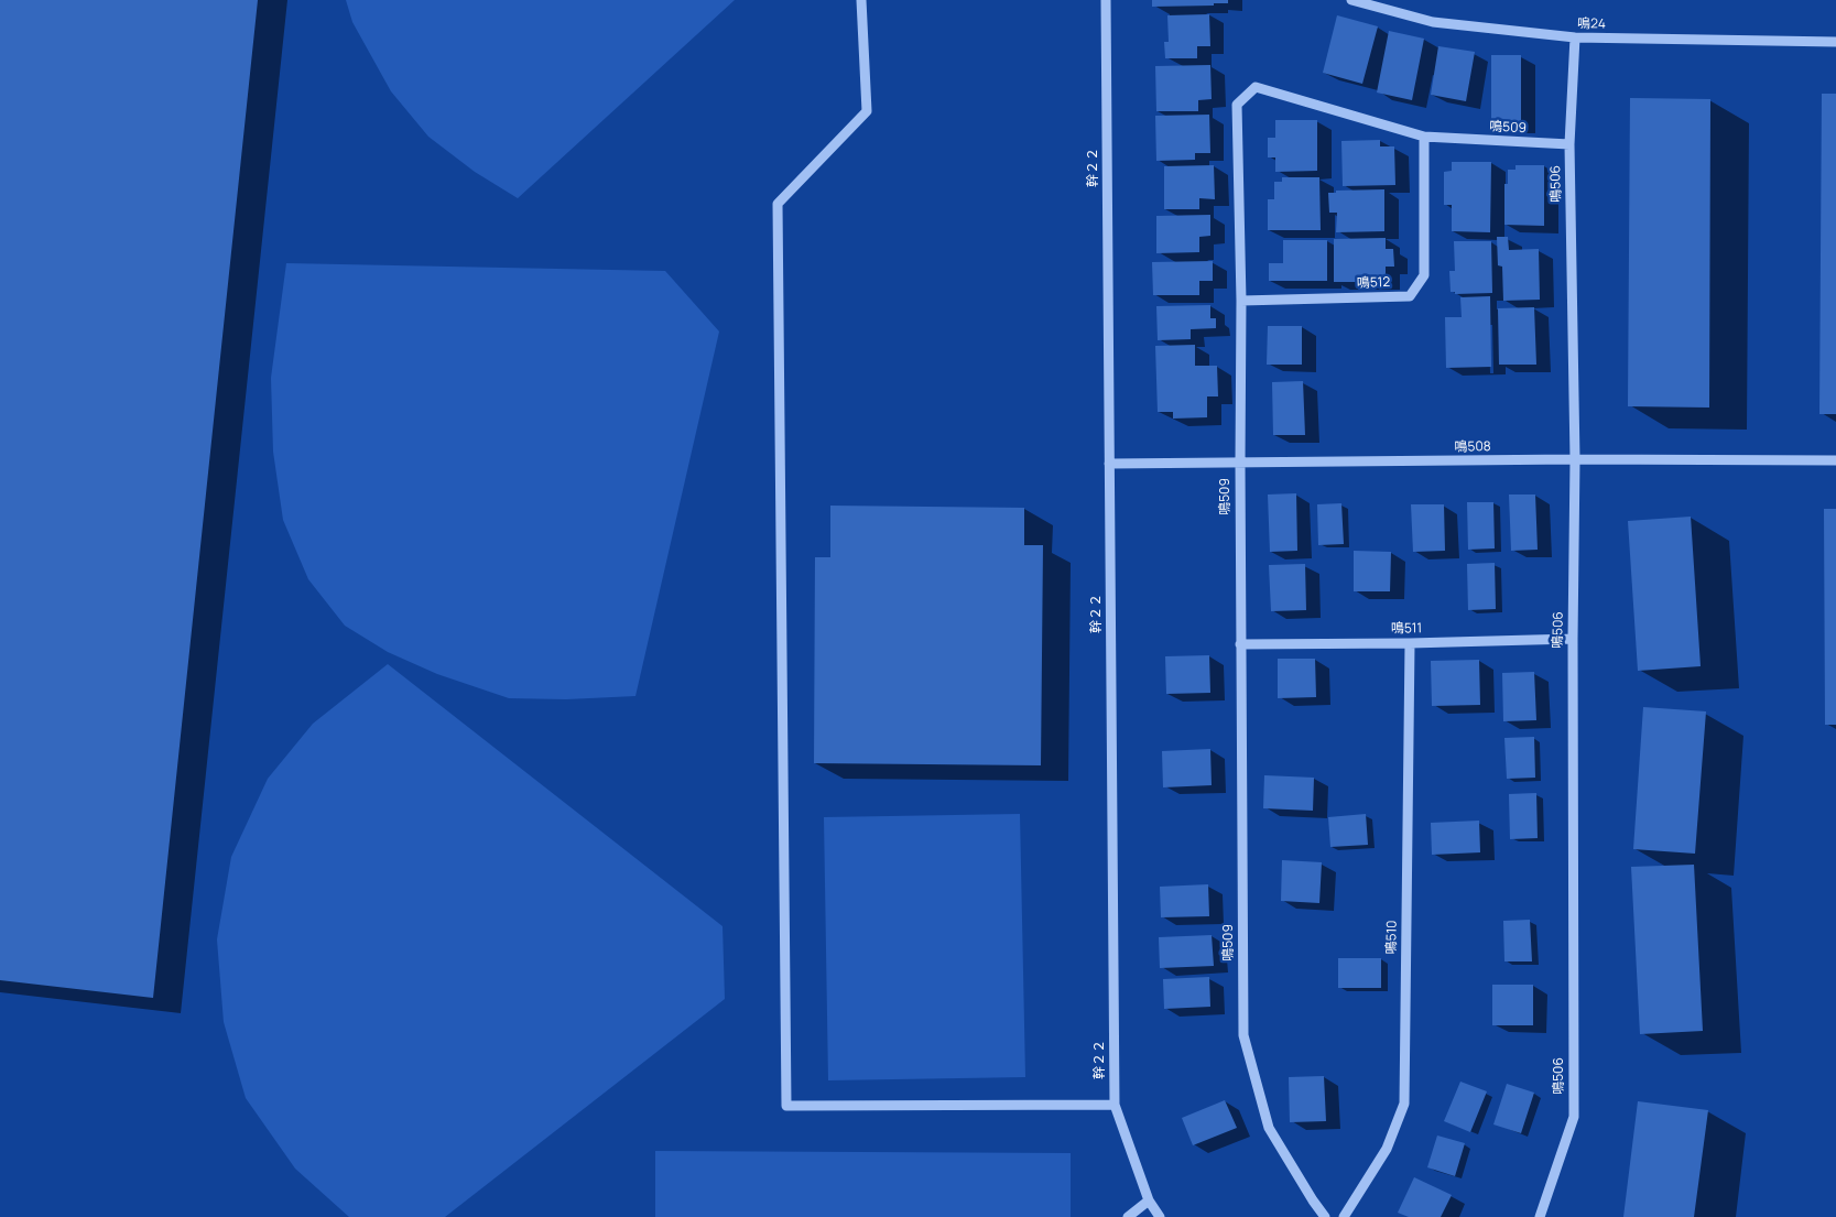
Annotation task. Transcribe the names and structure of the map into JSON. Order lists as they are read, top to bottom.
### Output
{
  "streets": {
    "street": [
      "鳴24",
      "鳴509",
      "幹２２",
      "鳴506",
      "鳴512",
      "鳴508",
      "鳴511",
      "鳴510"
    ]
  },
  "crossings": [
    ["鳴24", "鳴506"],
    ["鳴509", "鳴506"],
    ["鳴509", "鳴512"],
    ["鳴509", "鳴508"],
    ["鳴509", "鳴511"],
    ["幹２２", "鳴508"],
    ["鳴506", "鳴508"],
    ["鳴506", "鳴511"],
    ["鳴511", "鳴510"]
  ]
}
